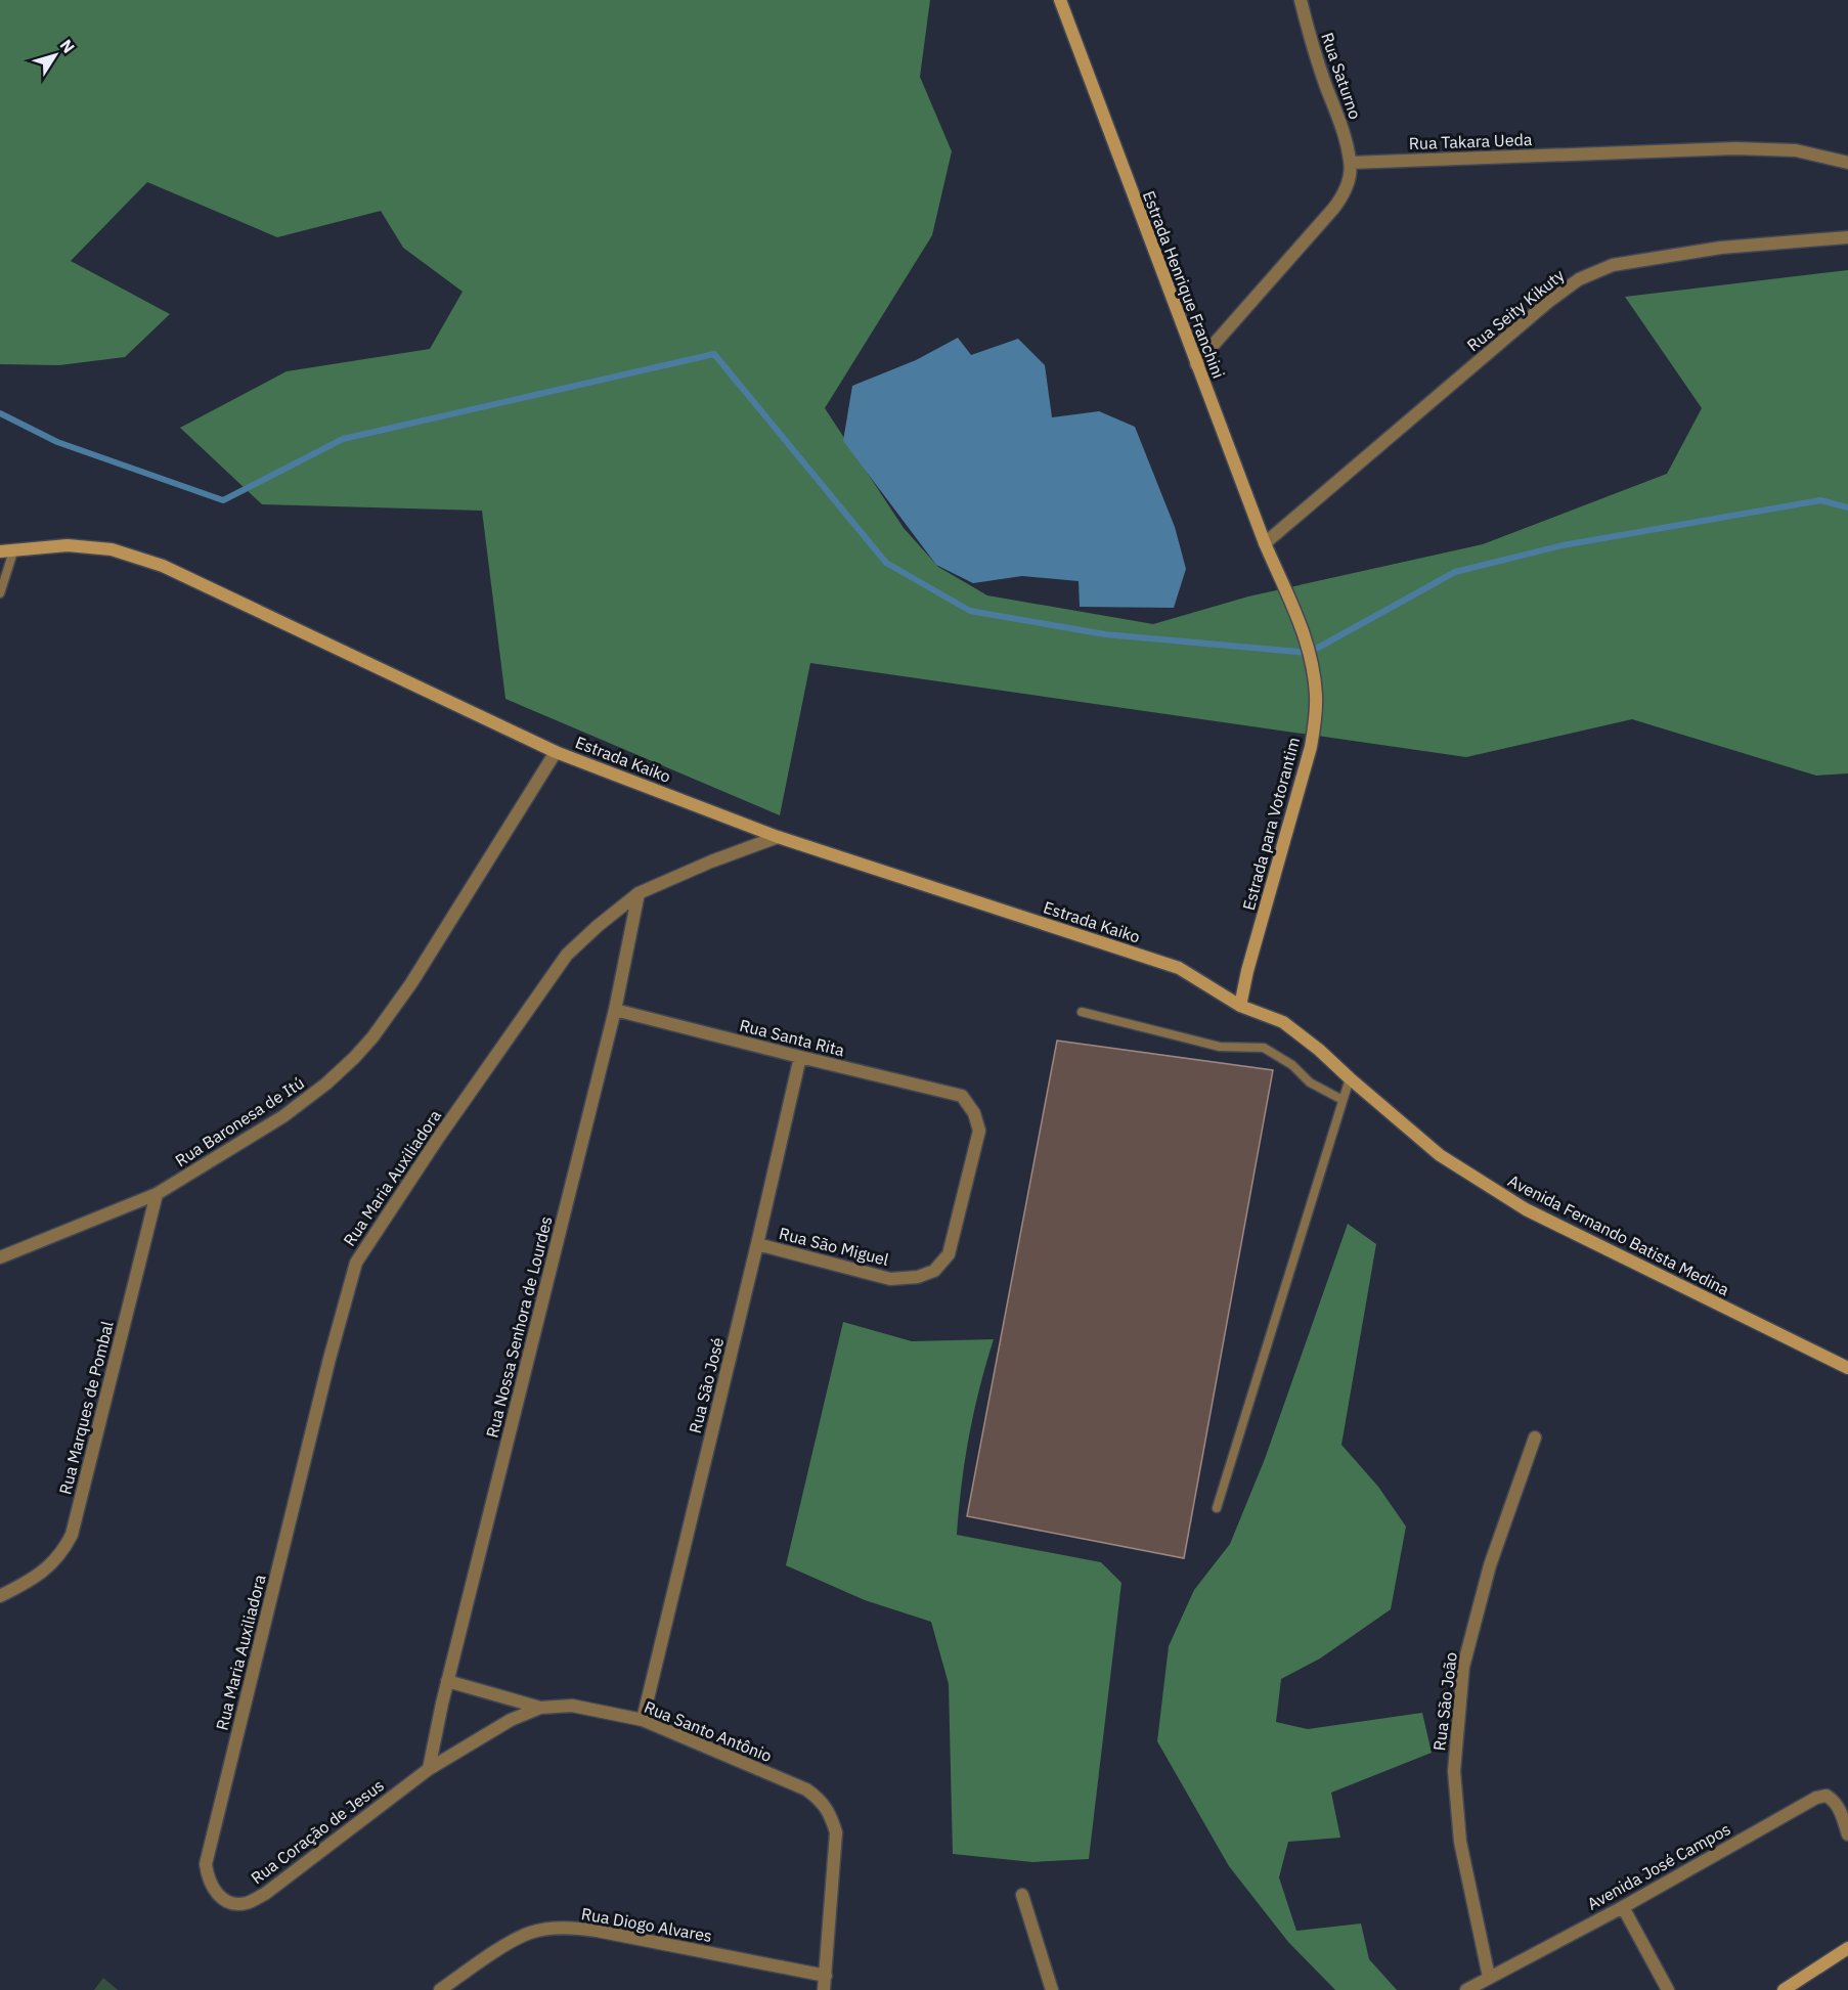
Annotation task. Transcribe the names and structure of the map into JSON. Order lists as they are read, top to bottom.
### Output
{
  "streets": {
    "street": [
      "Rua Saturno",
      "Rua Takara Ueda",
      "Estrada Henrique Franchini",
      "Rua Seity Kikuty",
      "Estrada Kaiko",
      "Estrada para Votorantim",
      "Rua Santa Rita",
      "Rua Baronesa de Itú",
      "Rua Maria Auxiliadora",
      "Avenida Fernando Batista Medina",
      "Rua São Miguel",
      "Rua Nossa Senhora de Lourdes",
      "Rua São José",
      "Rua Marques de Pombal",
      "Rua São João",
      "Rua Santo Antônio",
      "Rua Coração de Jesus",
      "Avenida José Campos",
      "Rua Diogo Alvares"
    ]
  },
  "crossings": [
    ["Rua Saturno", "Rua Takara Ueda"],
    ["Estrada Henrique Franchini", "Rua Seity Kikuty"],
    ["Estrada Henrique Franchini", "Estrada para Votorantim"],
    ["Estrada Kaiko", "Estrada para Votorantim"],
    ["Estrada Kaiko", "Rua Baronesa de Itú"],
    ["Estrada Kaiko", "Rua Maria Auxiliadora"],
    ["Estrada Kaiko", "Avenida Fernando Batista Medina"],
    ["Estrada para Votorantim", "Avenida Fernando Batista Medina"],
    ["Rua Santa Rita", "Rua São Miguel"],
    ["Rua Santa Rita", "Rua Nossa Senhora de Lourdes"],
    ["Rua Santa Rita", "Rua São José"],
    ["Rua Baronesa de Itú", "Rua Marques de Pombal"],
    ["Rua Maria Auxiliadora", "Rua Nossa Senhora de Lourdes"],
    ["Rua Maria Auxiliadora", "Rua Coração de Jesus"],
    ["Rua São Miguel", "Rua São José"],
    ["Rua Nossa Senhora de Lourdes", "Rua Santo Antônio"],
    ["Rua Nossa Senhora de Lourdes", "Rua Coração de Jesus"],
    ["Rua São José", "Rua Santo Antônio"],
    ["Rua São João", "Avenida José Campos"],
    ["Rua Santo Antônio", "Rua Coração de Jesus"],
    ["Rua Santo Antônio", "Rua Diogo Alvares"]
  ],
  "north": "top right"
}
